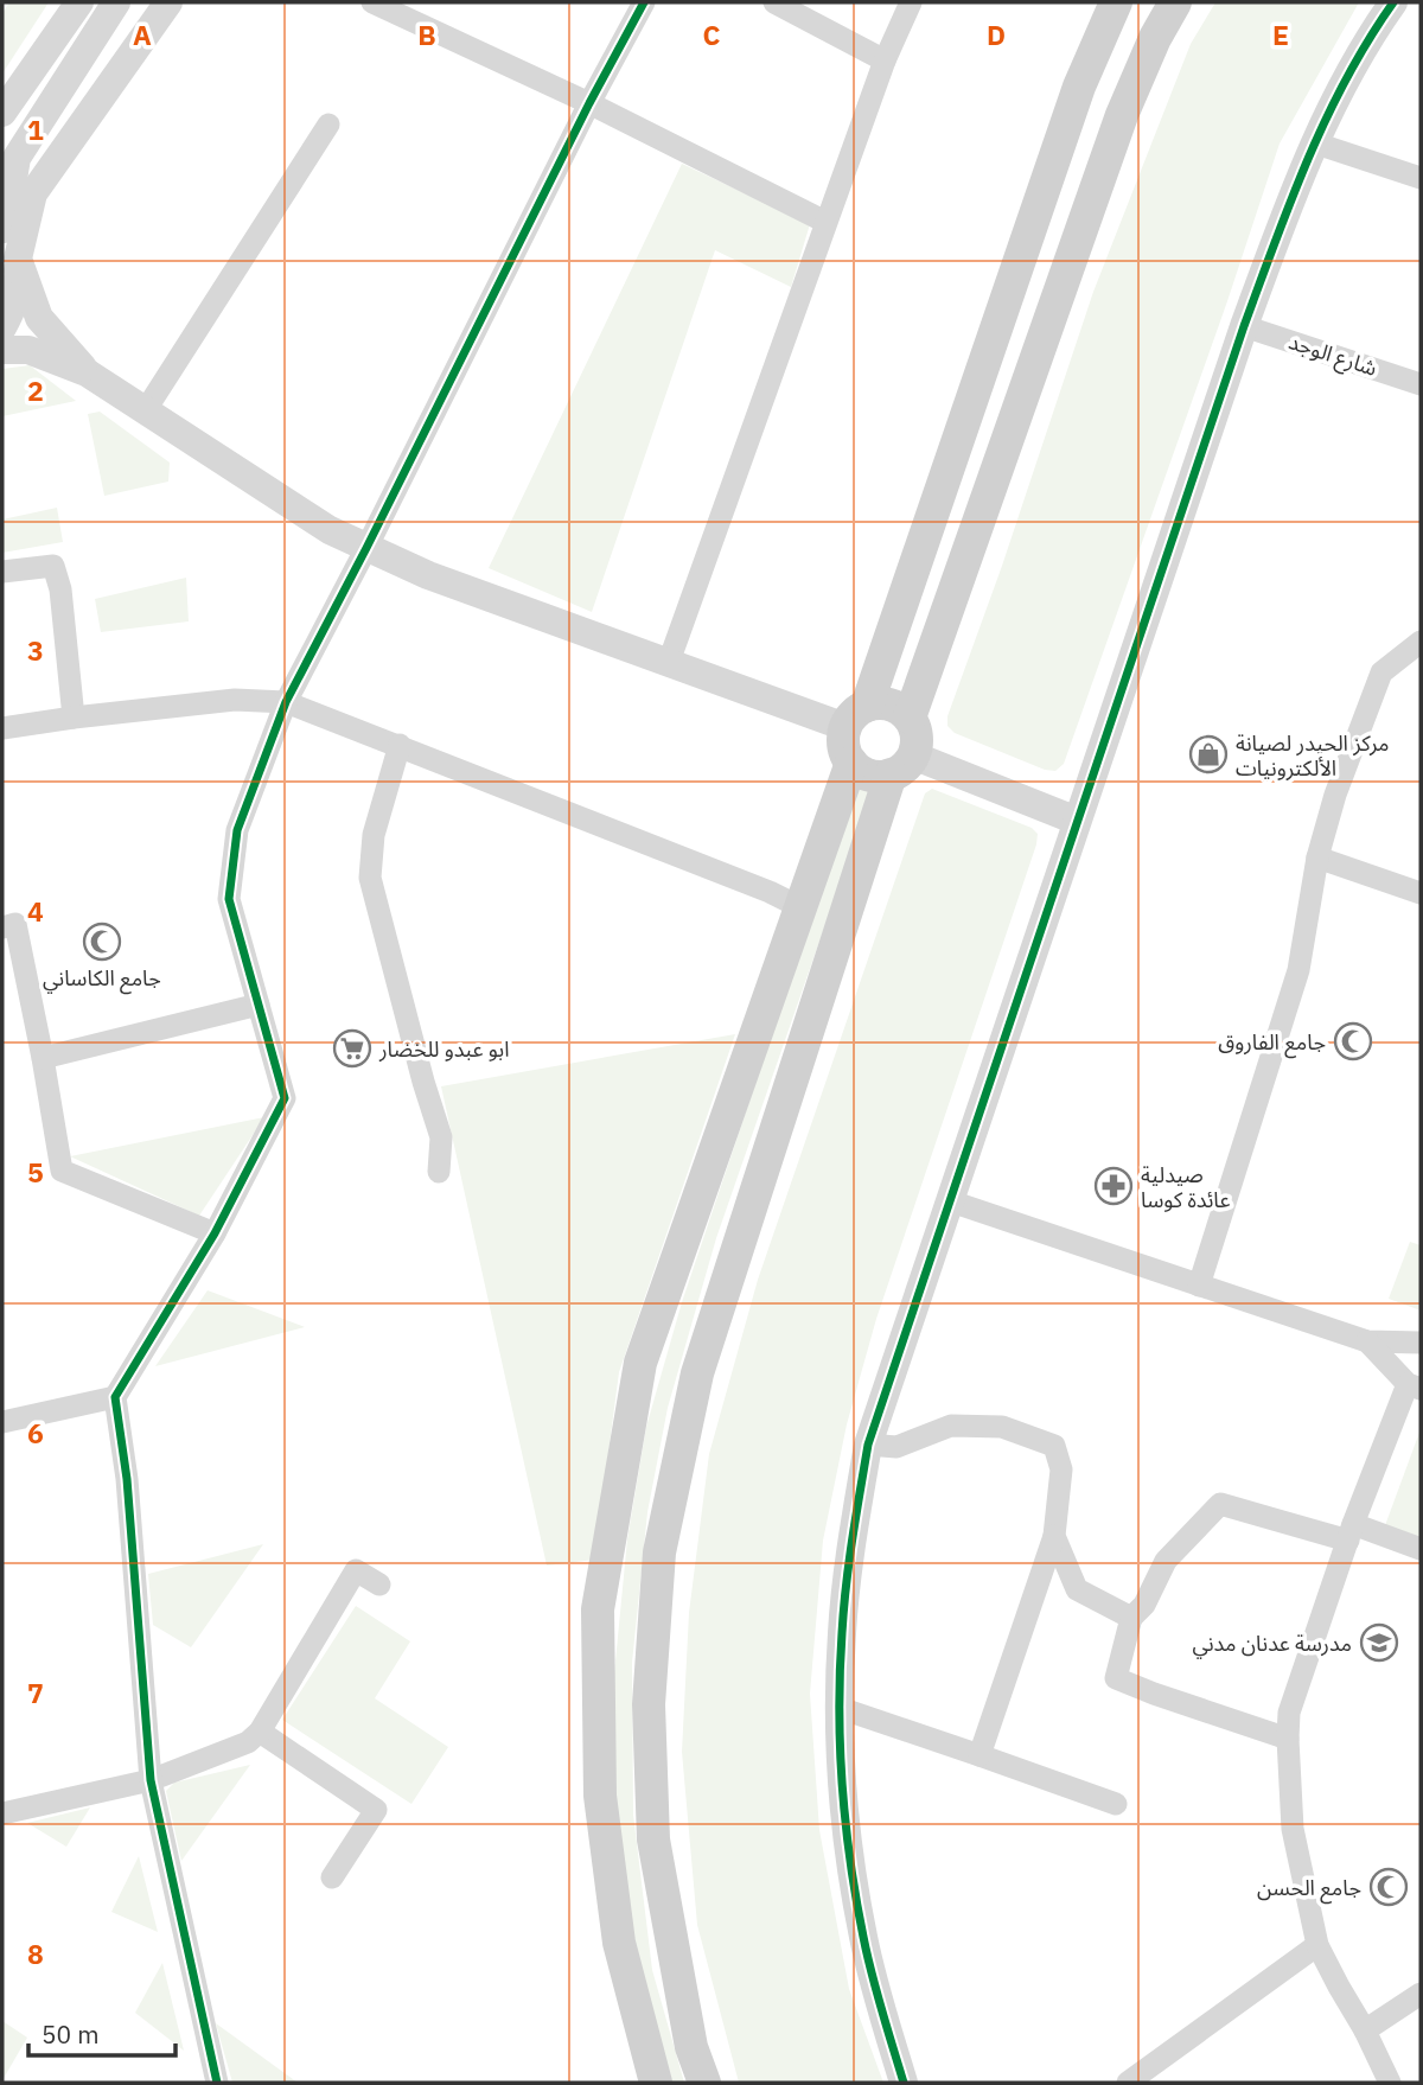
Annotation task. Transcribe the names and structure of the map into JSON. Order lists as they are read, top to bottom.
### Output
{
  "streets": {
    "street": ["شارع الوجد"]
  },
  "places": {
    "shop": ["مركز الحيدر لصيانة الألكترونيات"],
    "mosque": ["جامع الكاساني", "جامع الفاروق", "جامع الحسن"],
    "supermarket": ["ابو عبدو للخضار"],
    "pharmacy": ["صيدلية عائدة كوسا"],
    "school or university": ["مدرسة عدنان مدني"]
  },
  "scale_bar": "50 m",
  "grid": {
    "columns": [
      "A",
      "B",
      "C",
      "D",
      "E"
    ],
    "rows": [
      "1",
      "2",
      "3",
      "4",
      "5",
      "6",
      "7",
      "8"
    ]
  }
}
